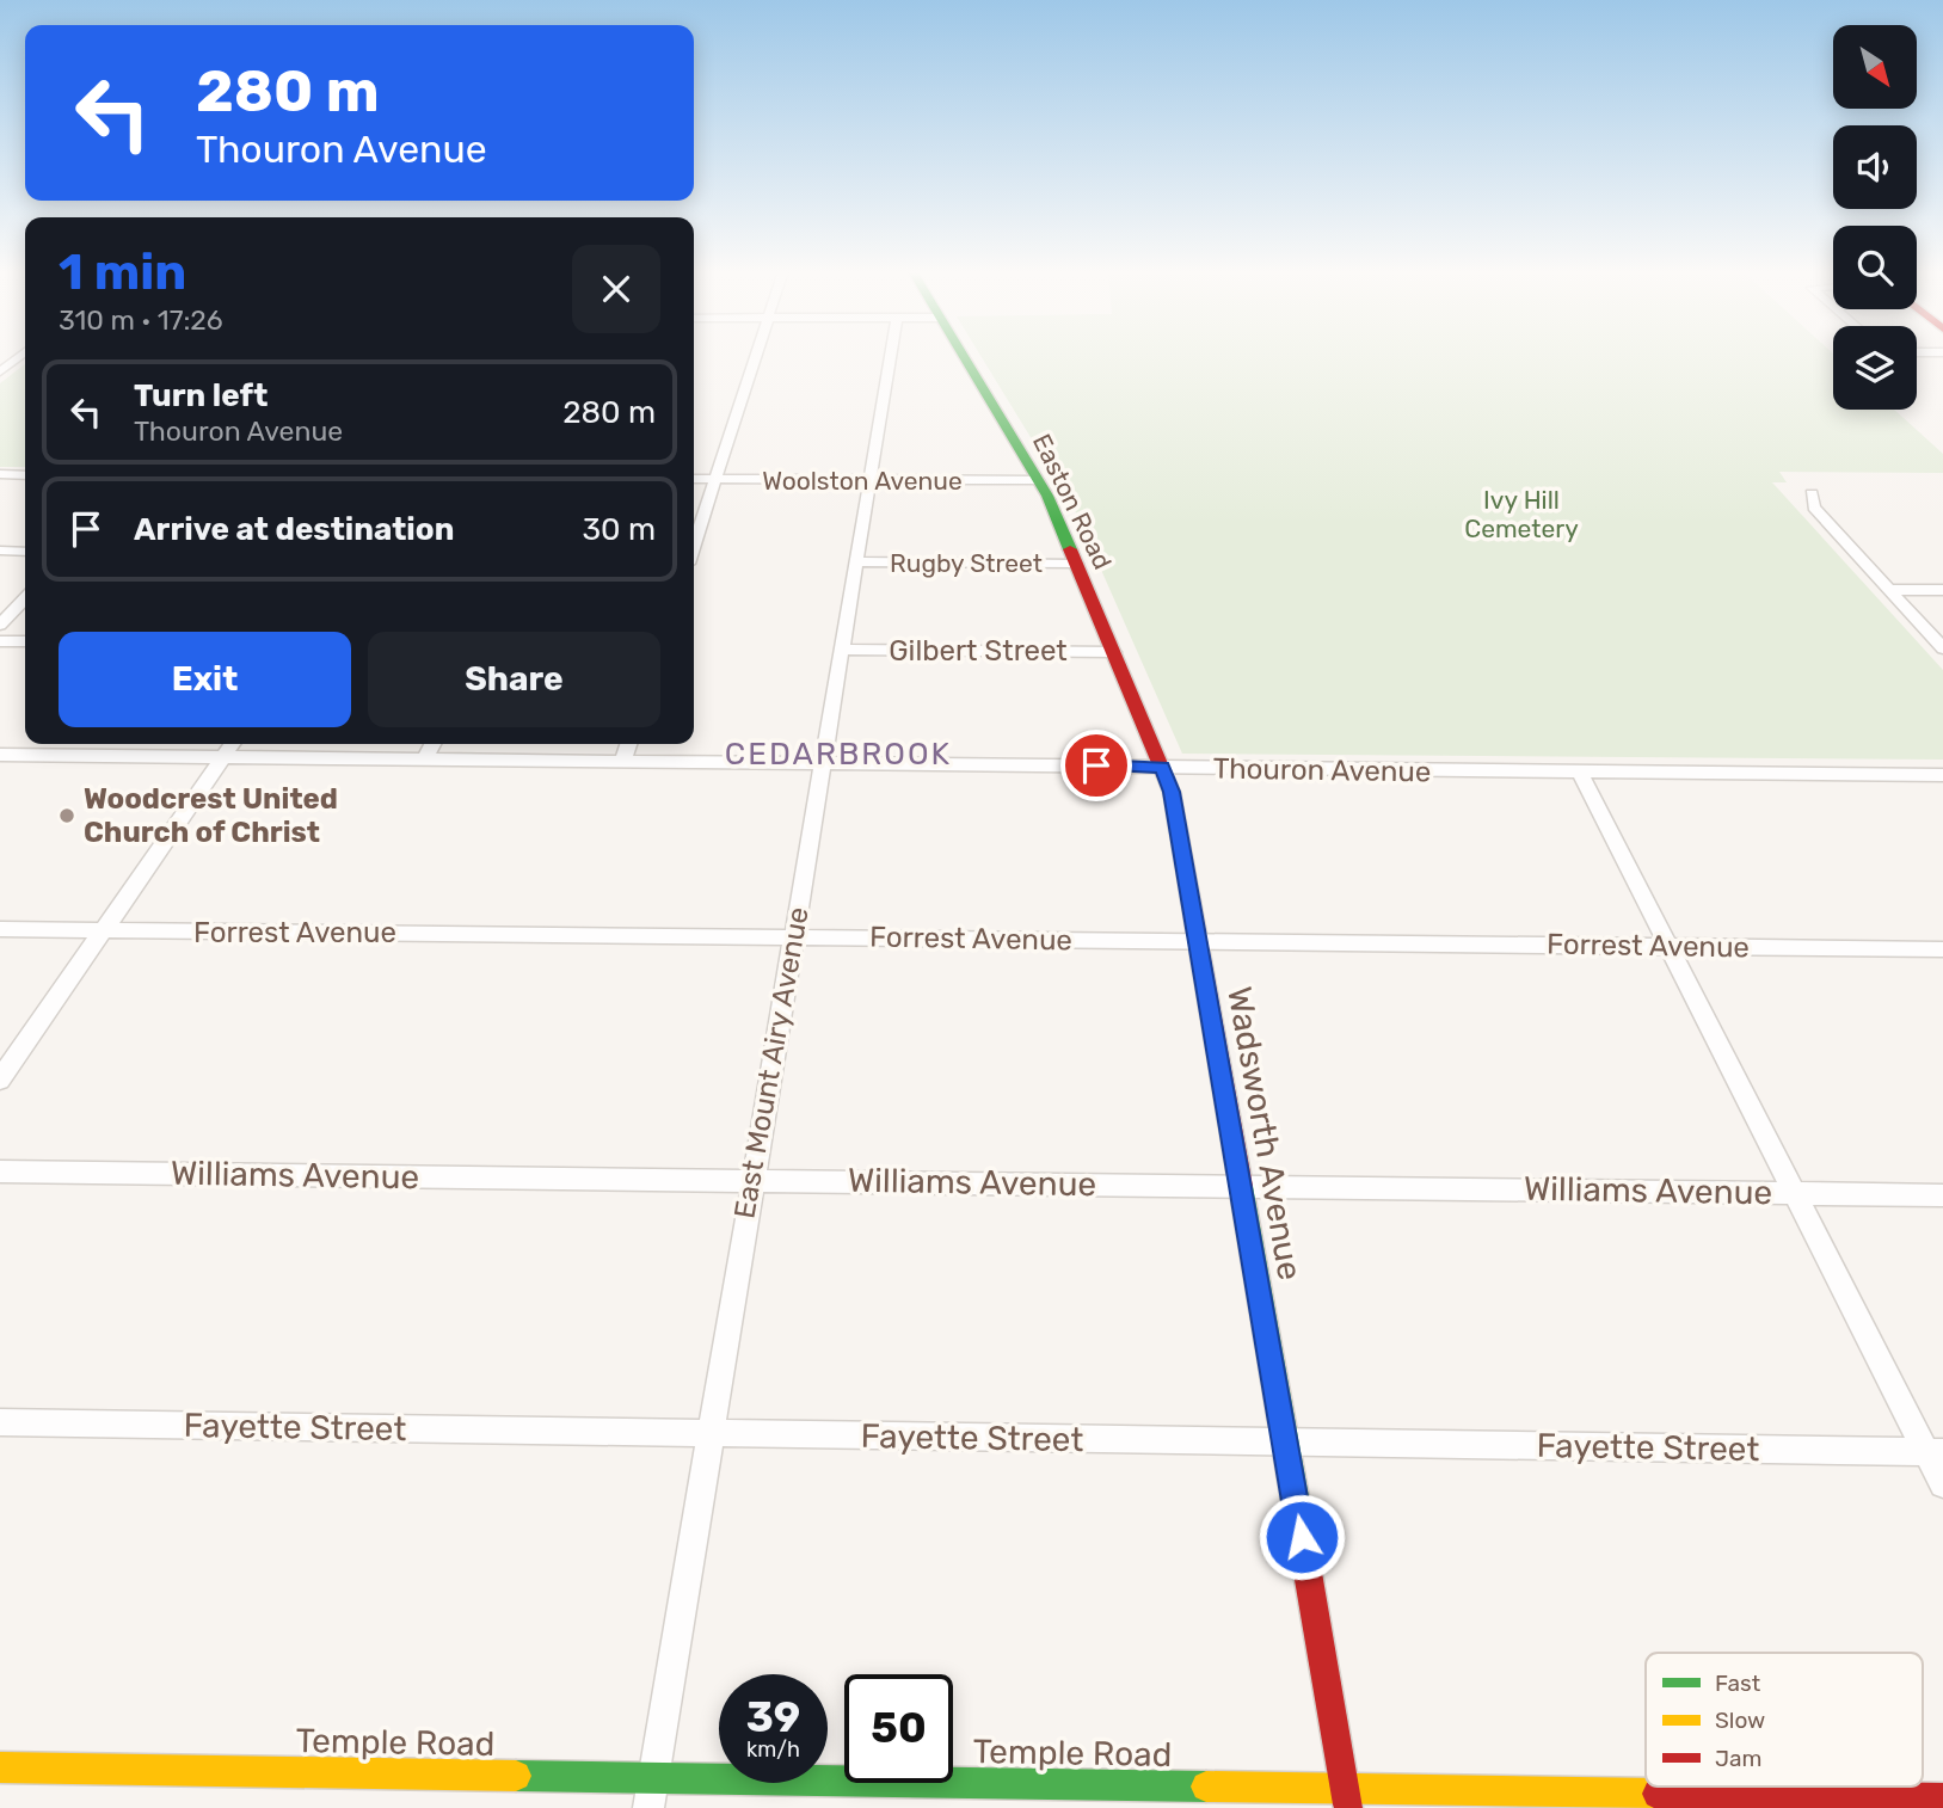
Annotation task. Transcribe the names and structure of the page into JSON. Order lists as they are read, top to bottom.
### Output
{
  "streets": {
    "main road": ["Easton Road", "Wadsworth Avenue", "Temple Road"],
    "street": [
      "Woolston Avenue",
      "Rugby Street",
      "Gilbert Street",
      "Thouron Avenue",
      "Forrest Avenue",
      "East Mount Airy Avenue",
      "Williams Avenue",
      "Fayette Street"
    ]
  },
  "crossings": [
    ["Woolston Avenue", "Easton Road"],
    ["Woolston Avenue", "East Mount Airy Avenue"],
    ["Easton Road", "Rugby Street"],
    ["Easton Road", "Gilbert Street"],
    ["Easton Road", "Thouron Avenue"],
    ["Easton Road", "Wadsworth Avenue"],
    ["Rugby Street", "East Mount Airy Avenue"],
    ["Gilbert Street", "East Mount Airy Avenue"],
    ["Thouron Avenue", "East Mount Airy Avenue"],
    ["Thouron Avenue", "Wadsworth Avenue"],
    ["Forrest Avenue", "East Mount Airy Avenue"],
    ["Forrest Avenue", "Wadsworth Avenue"],
    ["East Mount Airy Avenue", "Williams Avenue"],
    ["East Mount Airy Avenue", "Fayette Street"],
    ["East Mount Airy Avenue", "Temple Road"],
    ["Wadsworth Avenue", "Williams Avenue"],
    ["Wadsworth Avenue", "Fayette Street"],
    ["Wadsworth Avenue", "Temple Road"]
  ],
  "districts": ["CEDARBROOK"],
  "parks": ["Ivy Hill Cemetery"],
  "places": ["Woodcrest United Church of Christ"],
  "legend": ["Fast", "Slow", "Jam"],
  "north": "bottom right",
  "page": {
    "turn": ["280 m", "Thouron Avenue"],
    "heading": ["1 min", "310 m · 17:26"],
    "list": [
      {
        "name": "Turn left",
        "note": "Thouron Avenue",
        "value": "280 m"
      },
      {
        "name": "Arrive at destination",
        "value": "30 m"
      }
    ],
    "buttons": ["Exit", "Share"],
    "speed": "39 km/h",
    "limit": "50"
  }
}
